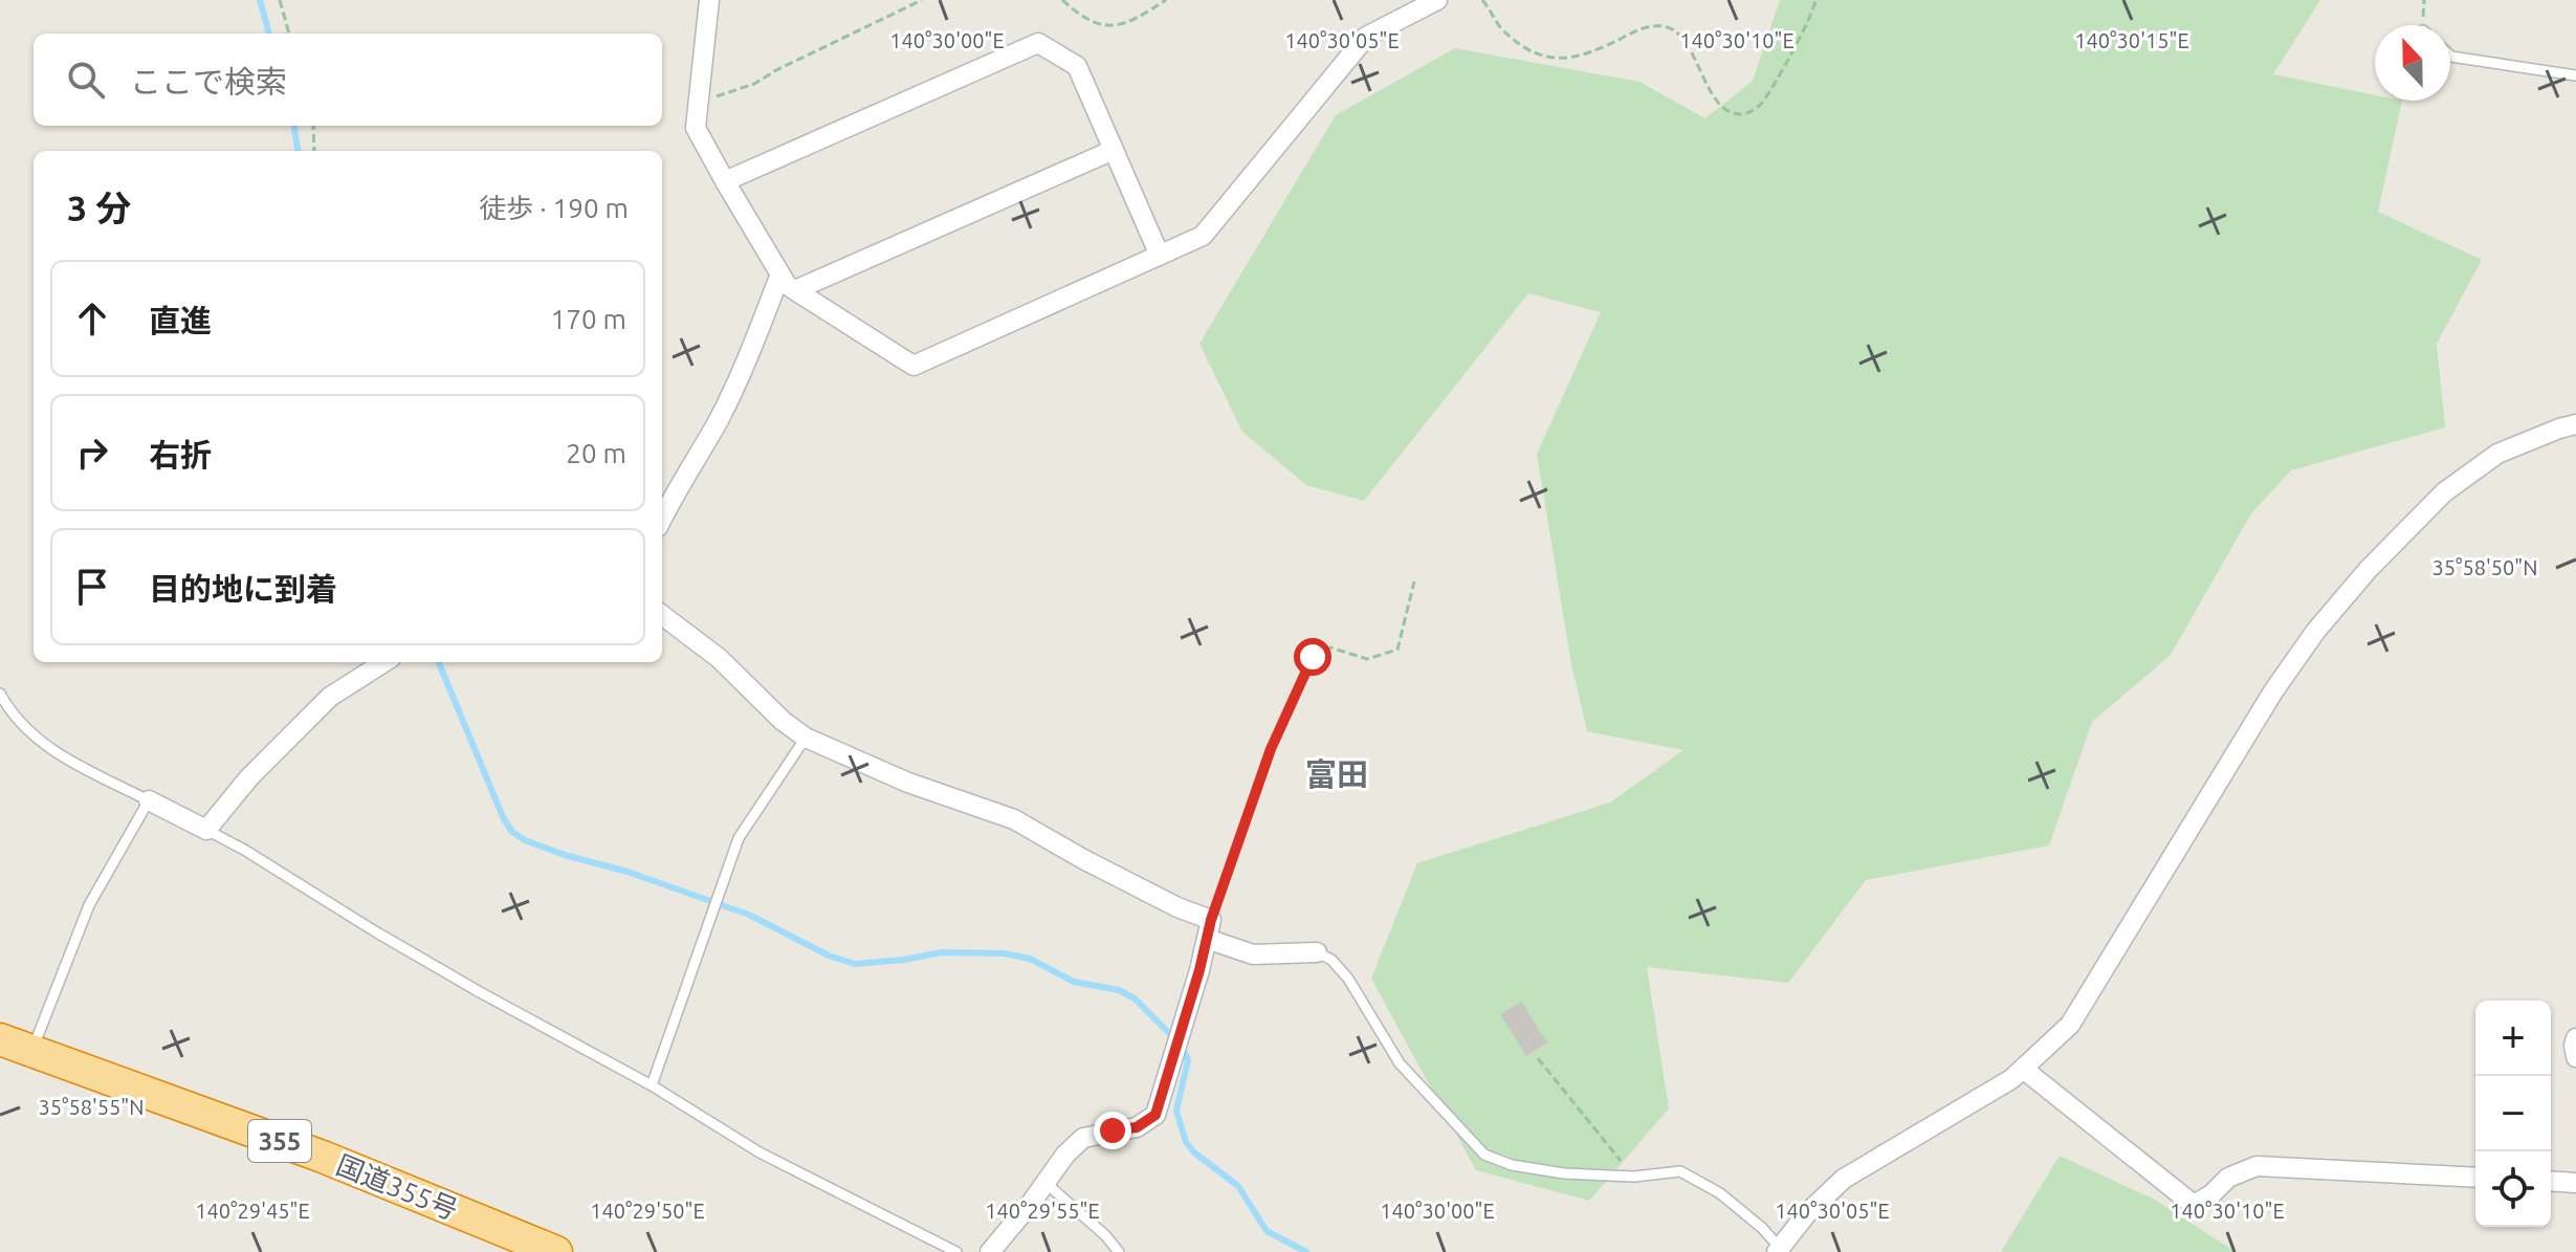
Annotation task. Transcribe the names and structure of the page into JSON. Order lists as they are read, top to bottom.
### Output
{
  "streets": {
    "highway": ["355", "国道355号"]
  },
  "districts": ["富田"],
  "north": "top",
  "page": {
    "search": "ここで検索",
    "heading": ["3 分", "徒歩 · 190 m"],
    "list": [
      ["直進", "170 m"],
      ["右折", "20 m"],
      "目的地に到着"
    ],
    "map_buttons": ["+", "−"]
  },
  "coordinates": [
    "140°30'00\"E",
    "140°30'05\"E",
    "140°30'10\"E",
    "140°30'15\"E",
    "35°58'50\"N",
    "35°58'55\"N",
    "140°29'45\"E",
    "140°29'50\"E",
    "140°29'55\"E"
  ]
}
